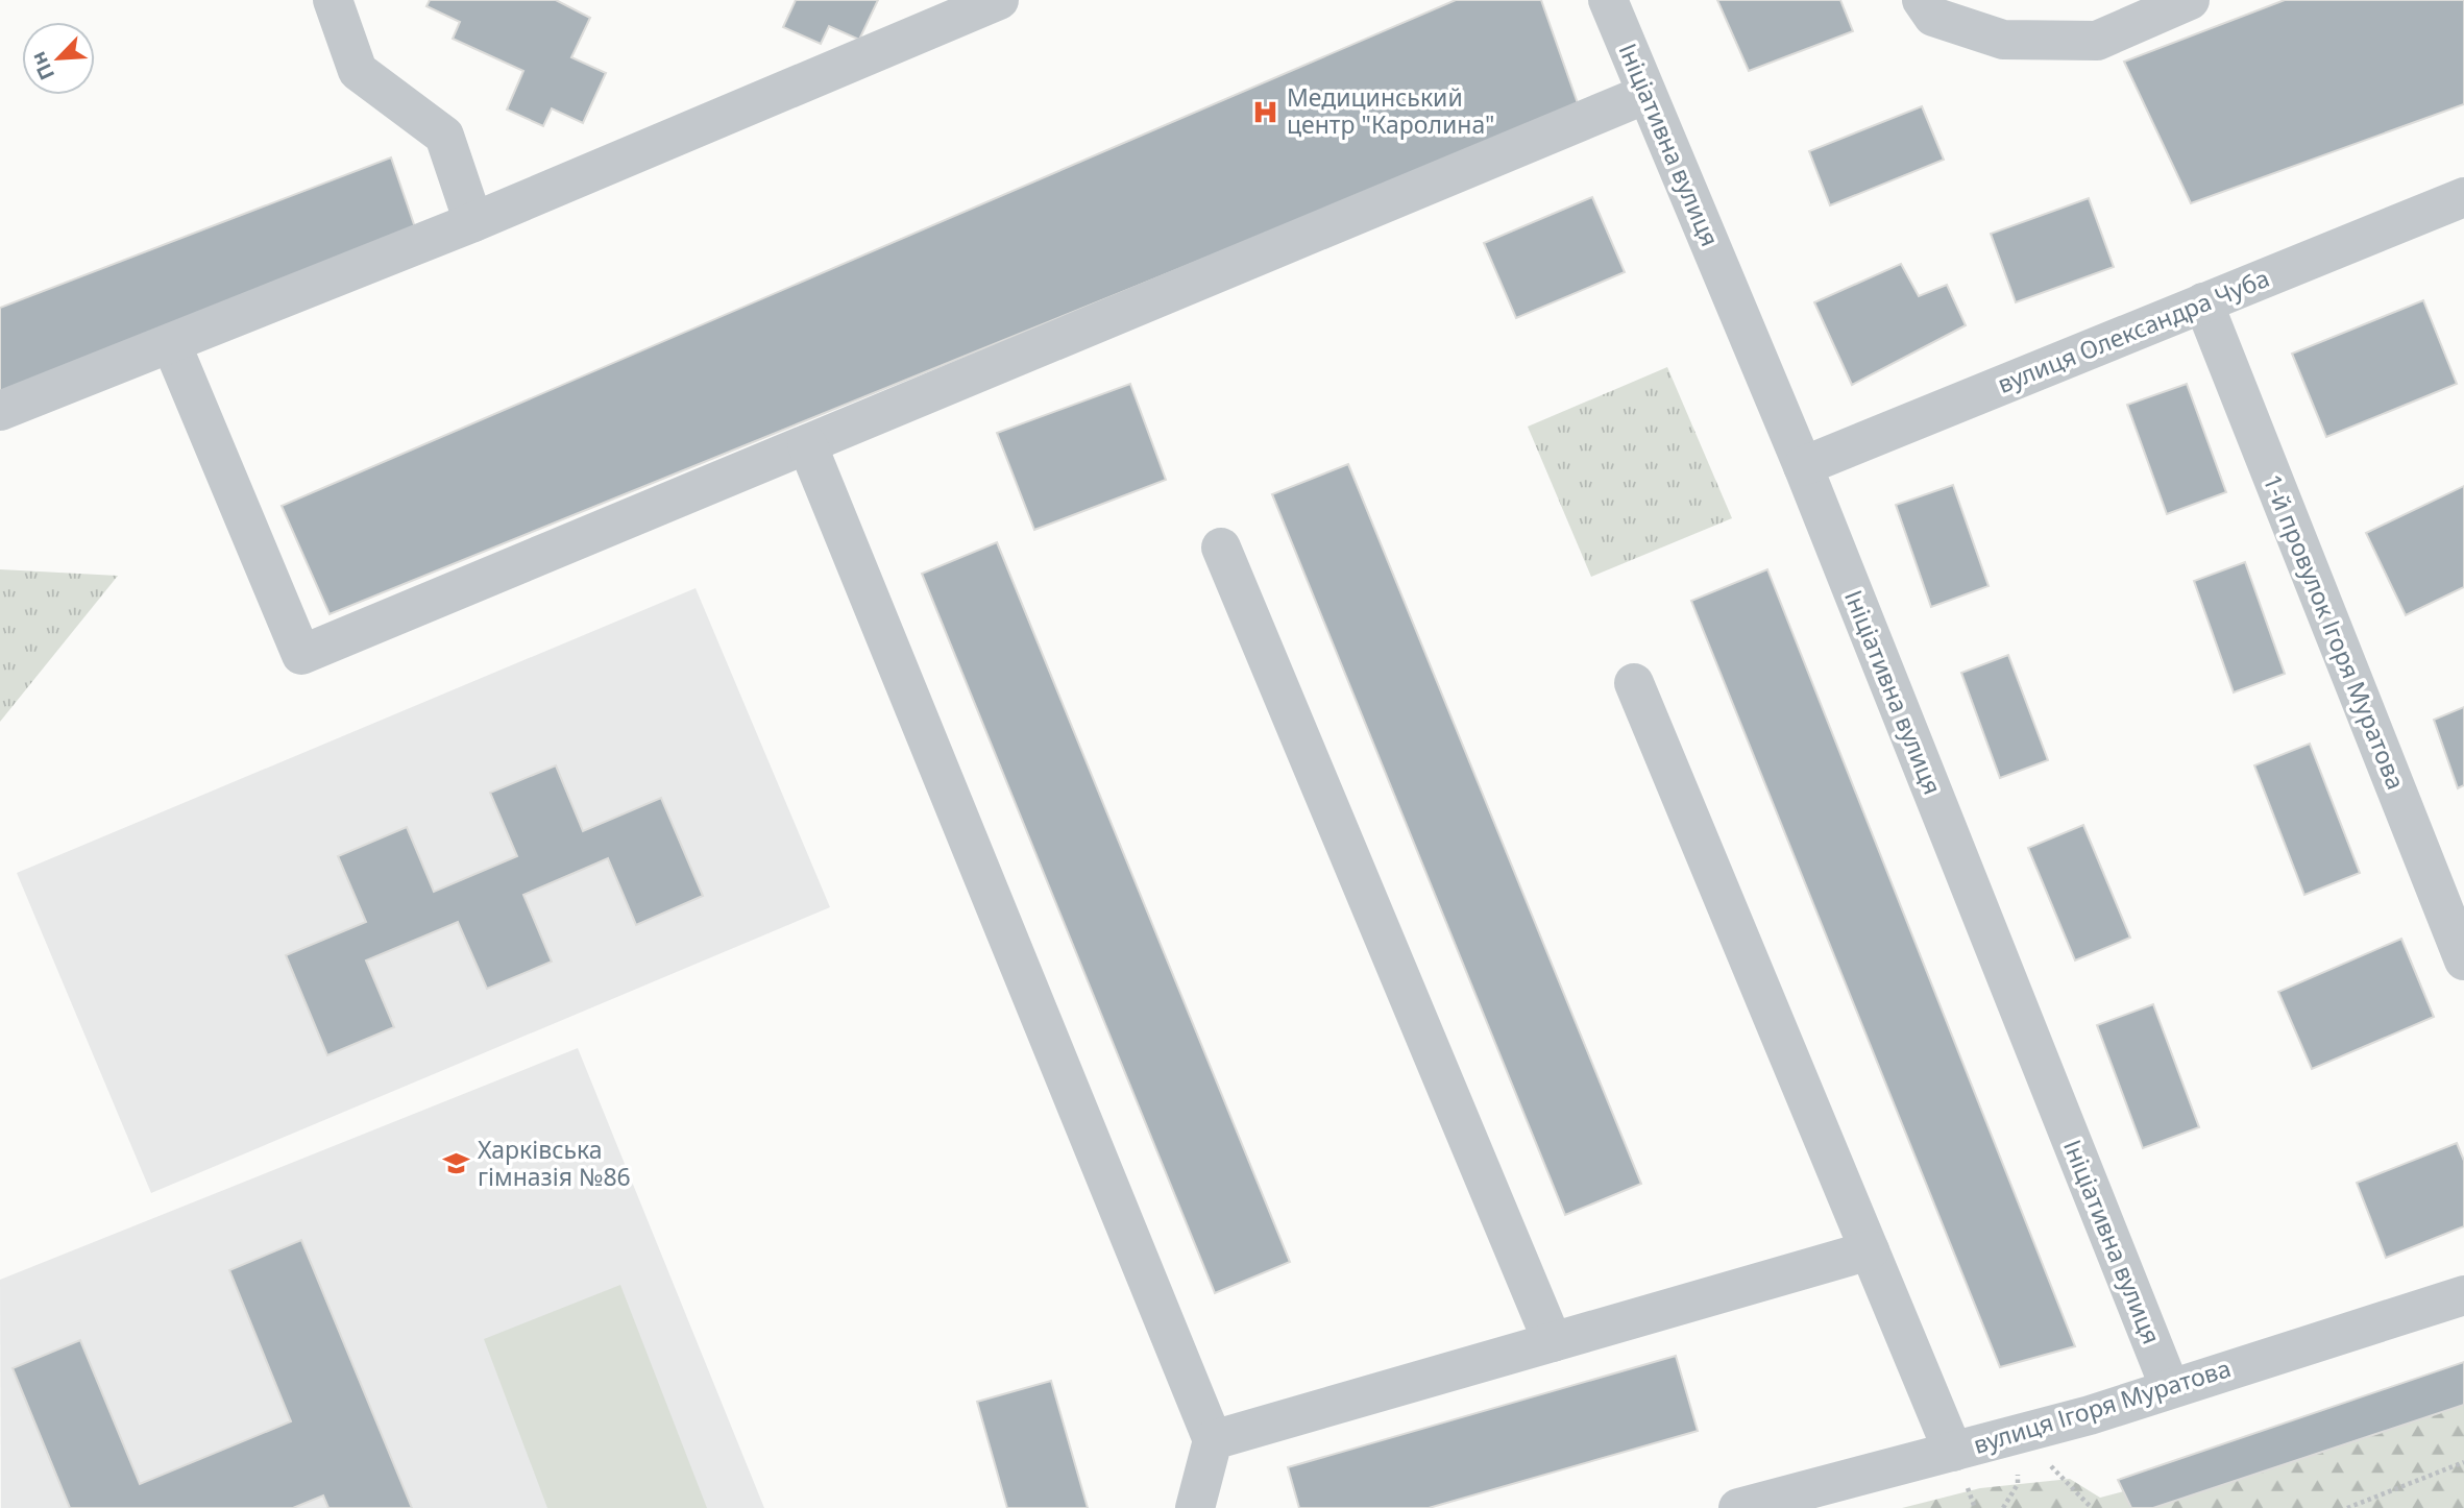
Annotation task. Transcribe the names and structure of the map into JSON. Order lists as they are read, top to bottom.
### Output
{
  "streets": {
    "street": [
      "Ініціативна вулиця",
      "вулиця Олександра Чуба",
      "1-й провулок Ігоря Муратова",
      "вулиця Ігоря Муратова"
    ]
  },
  "crossings": [
    ["Ініціативна вулиця", "вулиця Олександра Чуба"],
    ["Ініціативна вулиця", "вулиця Ігоря Муратова"],
    ["вулиця Олександра Чуба", "1-й провулок Ігоря Муратова"]
  ],
  "places": {
    "hospital": ["Медицинський центр \"Каролина\""],
    "school or university": ["Харківська гімназія №86"]
  },
  "north": "bottom left"
}
